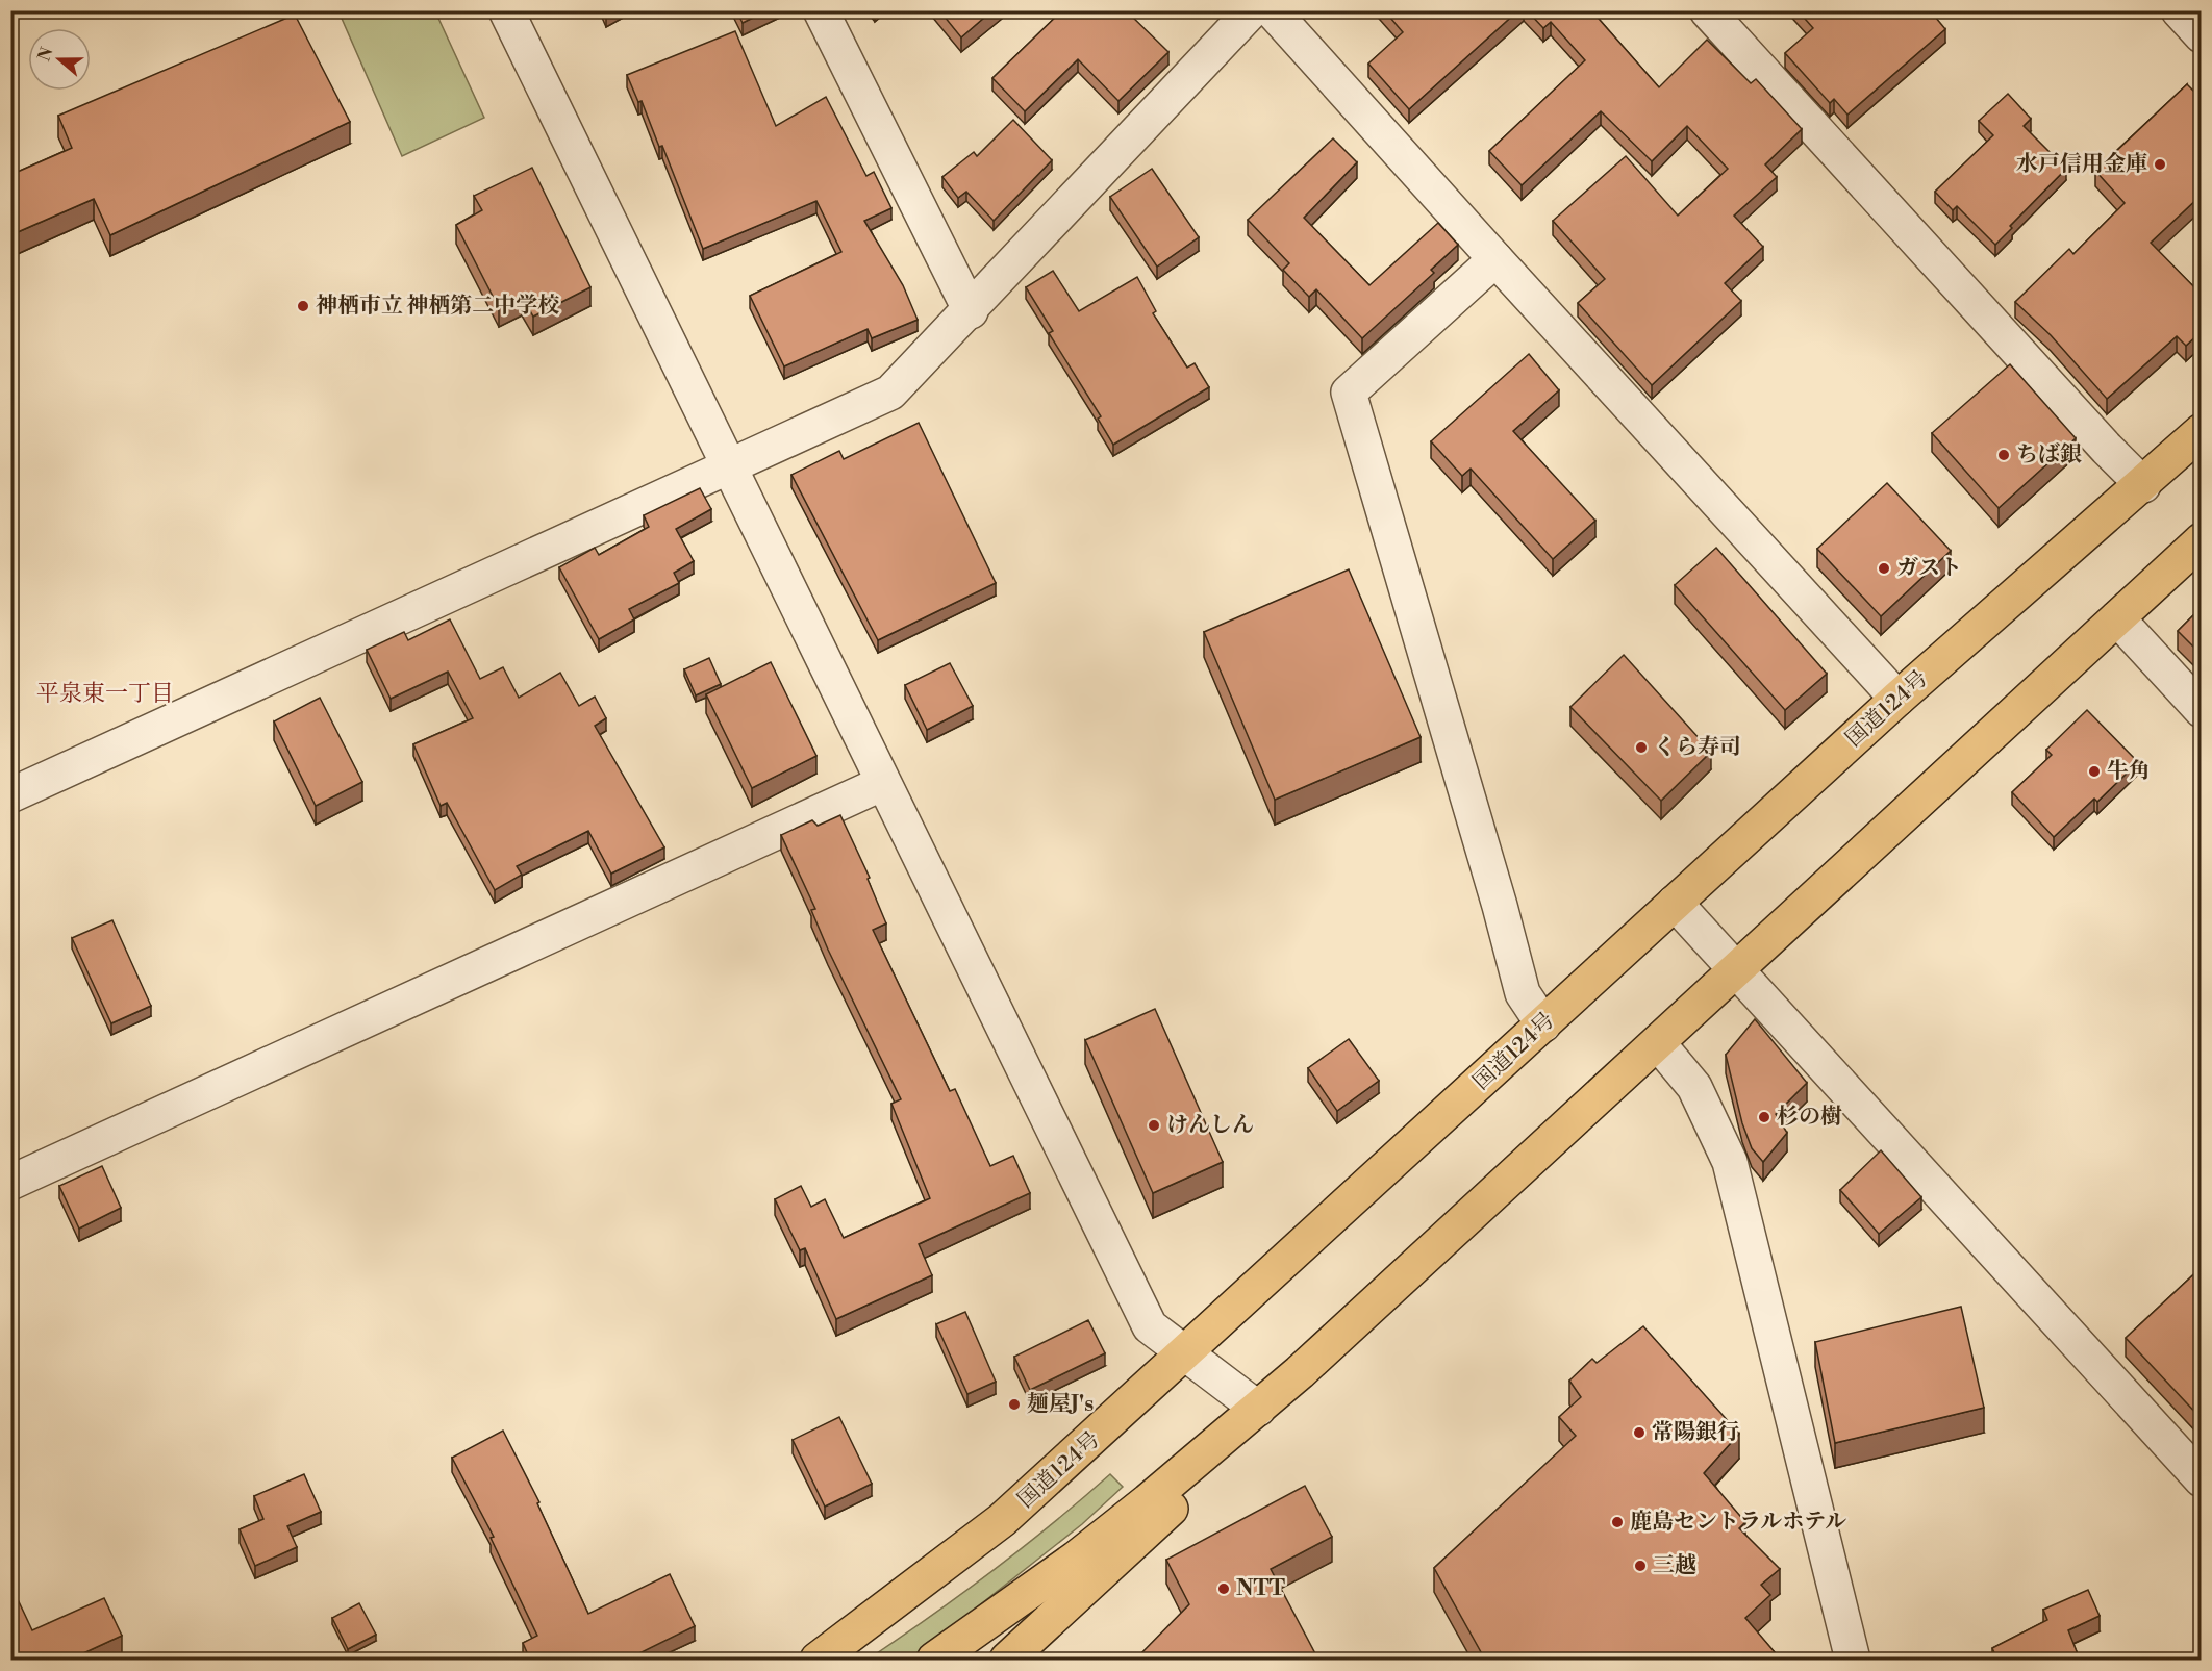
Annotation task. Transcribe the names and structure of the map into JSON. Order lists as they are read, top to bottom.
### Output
{
  "streets": {
    "highway": ["国道124号"]
  },
  "districts": ["平泉東一丁目"],
  "places": [
    "水戸信用金庫",
    "神栖市立 神栖第二中学校",
    "ちば銀",
    "ガスト",
    "くら寿司",
    "牛角",
    "杉の樹",
    "けんしん",
    "麺屋J's",
    "常陽銀行",
    "鹿島セントラルホテル",
    "三越",
    "NTT"
  ],
  "north": "left"
}
